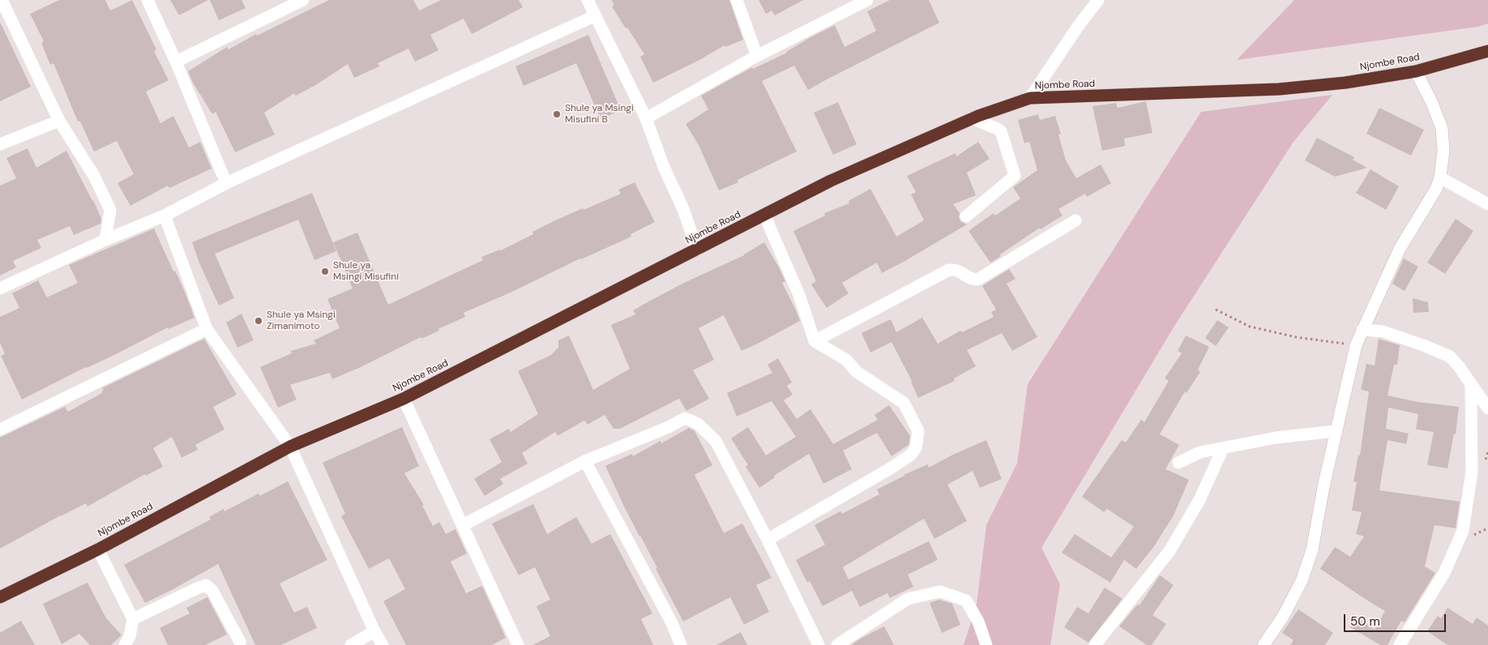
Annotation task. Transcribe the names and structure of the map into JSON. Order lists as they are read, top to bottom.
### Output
{
  "streets": {
    "highway": ["Njombe Road"]
  },
  "places": ["Shule ya Msingi Misufini B", "Shule ya Msingi Misufini", "Shule ya Msingi Zimanimoto"],
  "scale_bar": "50 m"
}
